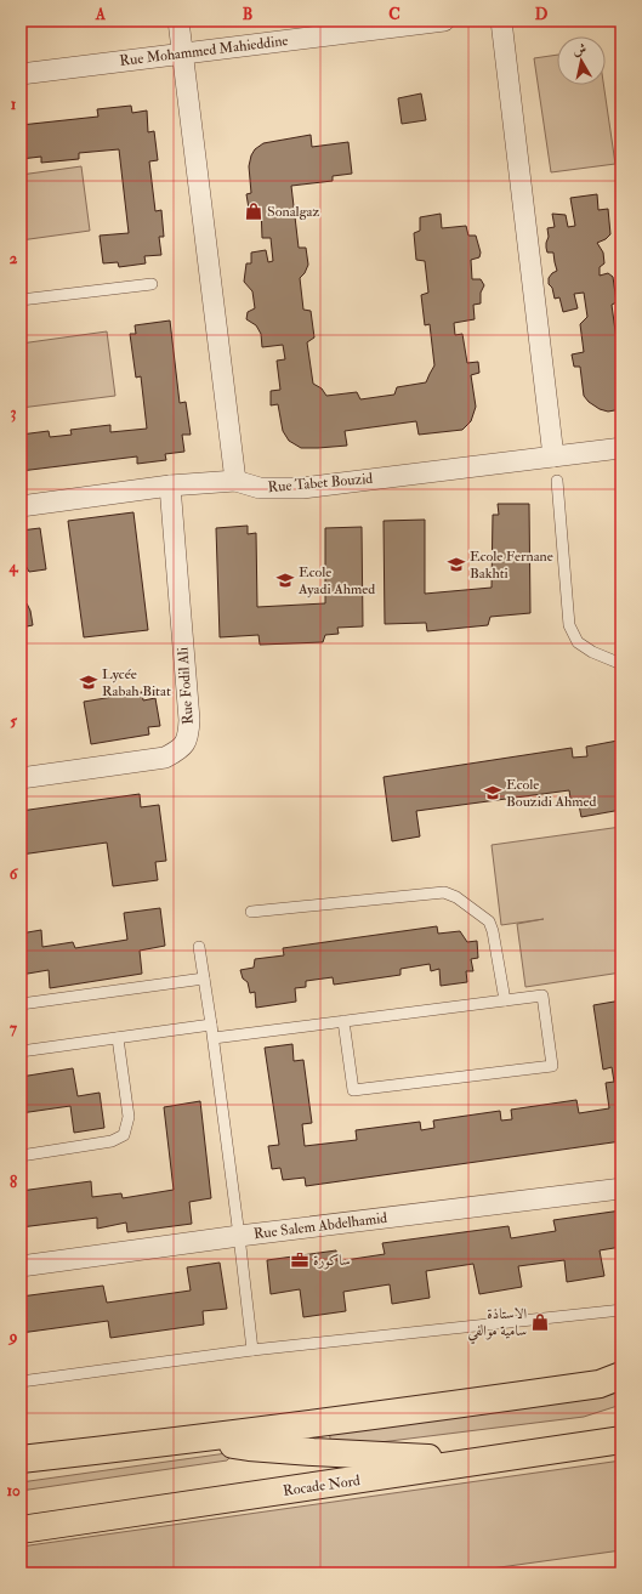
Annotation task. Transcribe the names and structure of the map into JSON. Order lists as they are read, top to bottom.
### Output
{
  "streets": {
    "highway": ["Rocade Nord"],
    "street": [
      "Rue Mohammed Mahieddine",
      "Rue Tabet Bouzid",
      "Rue Fodil Ali",
      "Rue Salem Abdelhamid"
    ]
  },
  "crossings": [
    ["Rue Tabet Bouzid", "Rue Fodil Ali"]
  ],
  "places": {
    "shop": ["Sonalgaz", "الاستاذة سامية موالفي"],
    "school or university": [
      "Ecole Fernane Bakhti",
      "Ecole Ayadi Ahmed",
      "Lycée Rabah Bitat",
      "Ecole Bouzidi Ahmed"
    ],
    "office": ["ساكورة"]
  },
  "north": "top",
  "grid": {
    "columns": [
      "A",
      "B",
      "C",
      "D"
    ],
    "rows": [
      "1",
      "2",
      "3",
      "4",
      "5",
      "6",
      "7",
      "8",
      "9",
      "10"
    ]
  }
}
